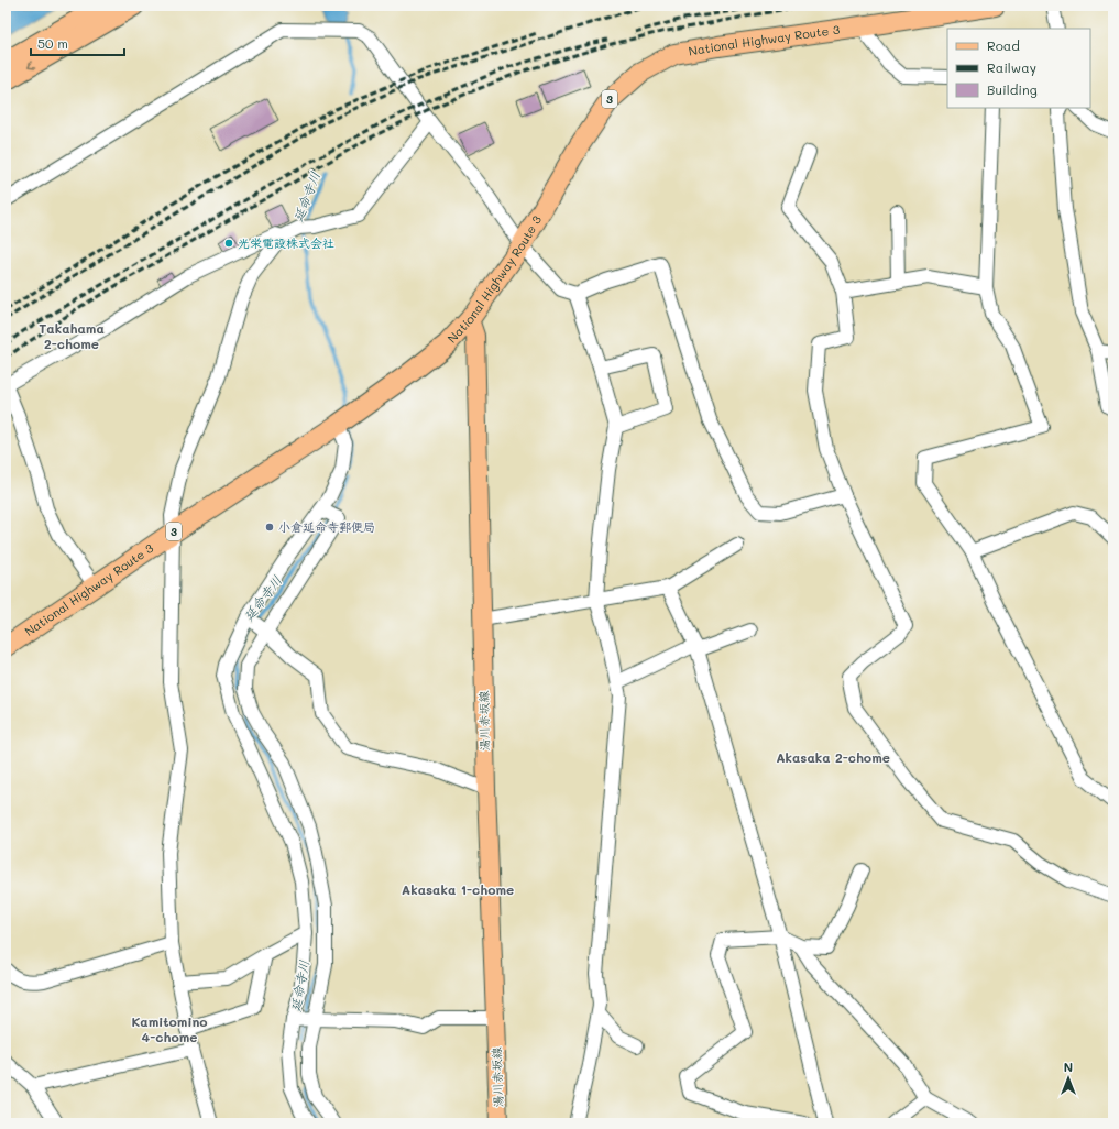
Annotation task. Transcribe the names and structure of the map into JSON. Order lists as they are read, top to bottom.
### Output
{
  "streets": {
    "highway": ["National Highway Route 3", "3"],
    "main road": ["湯川赤坂線"]
  },
  "crossings": [
    ["National Highway Route 3", "湯川赤坂線"]
  ],
  "districts": [
    "Takahama 2-chome",
    "Akasaka 2-chome",
    "Akasaka 1-chome",
    "Kamitomino 4-chome"
  ],
  "water": ["延命寺川"],
  "places": ["光栄電設株式会社", "小倉延命寺郵便局"],
  "legend": ["Road", "Railway", "Building"],
  "scale_bar": "50 m",
  "north": "top"
}
